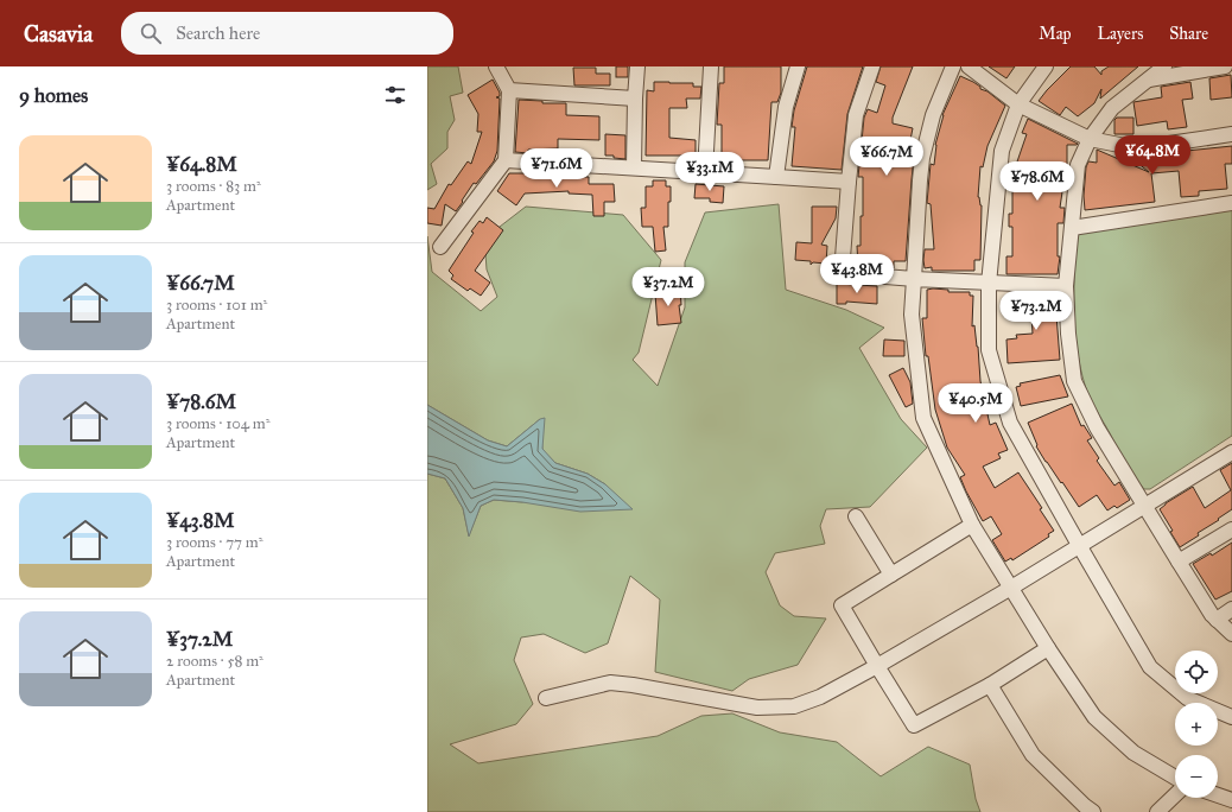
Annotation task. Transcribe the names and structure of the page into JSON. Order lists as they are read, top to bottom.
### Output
{
  "page": {
    "header": "Casavia",
    "search": "Search here",
    "nav": ["Map", "Layers", "Share"],
    "heading": "9 homes",
    "list": [
      {
        "name": "¥64.8M",
        "note": "3 rooms · 83 m² · Apartment"
      },
      {
        "name": "¥66.7M",
        "note": "3 rooms · 101 m² · Apartment"
      },
      {
        "name": "¥78.6M",
        "note": "3 rooms · 104 m² · Apartment"
      },
      {
        "name": "¥43.8M",
        "note": "3 rooms · 77 m² · Apartment"
      },
      {
        "name": "¥37.2M",
        "note": "2 rooms · 58 m² · Apartment"
      }
    ],
    "price": [
      "¥64.8M",
      "¥66.7M",
      "¥71.6M",
      "¥33.1M",
      "¥78.6M",
      "¥43.8M",
      "¥37.2M",
      "¥73.2M",
      "¥40.5M"
    ],
    "map_buttons": ["+", "−"]
  }
}
